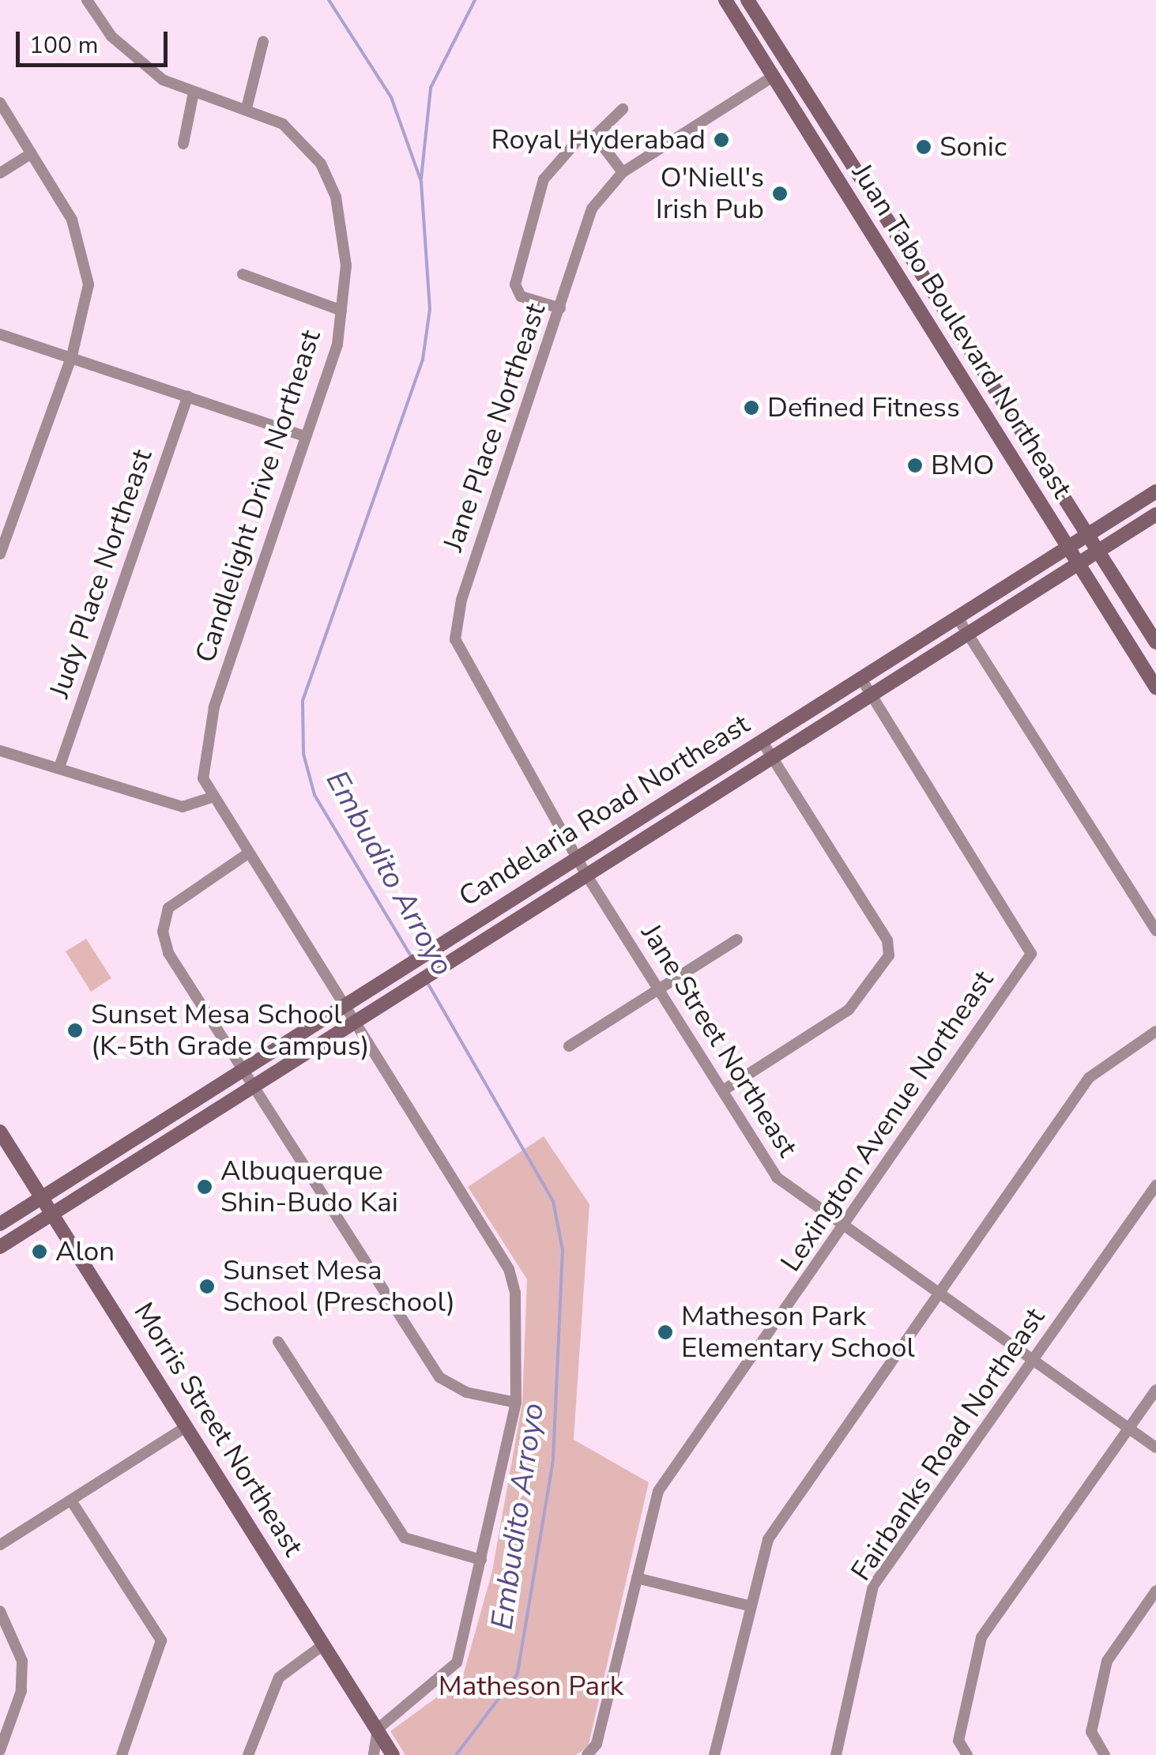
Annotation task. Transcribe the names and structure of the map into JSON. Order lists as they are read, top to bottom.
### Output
{
  "streets": {
    "main road": ["Juan Tabo Boulevard Northeast", "Candelaria Road Northeast", "Morris Street Northeast"],
    "street": [
      "Jane Place Northeast",
      "Candlelight Drive Northeast",
      "Judy Place Northeast",
      "Jane Street Northeast",
      "Lexington Avenue Northeast",
      "Fairbanks Road Northeast"
    ]
  },
  "crossings": [
    ["Juan Tabo Boulevard Northeast", "Jane Place Northeast"],
    ["Juan Tabo Boulevard Northeast", "Candelaria Road Northeast"],
    ["Jane Place Northeast", "Candelaria Road Northeast"],
    ["Jane Place Northeast", "Jane Street Northeast"],
    ["Candlelight Drive Northeast", "Candelaria Road Northeast"],
    ["Candlelight Drive Northeast", "Morris Street Northeast"],
    ["Candelaria Road Northeast", "Jane Street Northeast"],
    ["Candelaria Road Northeast", "Lexington Avenue Northeast"],
    ["Candelaria Road Northeast", "Morris Street Northeast"],
    ["Jane Street Northeast", "Lexington Avenue Northeast"],
    ["Jane Street Northeast", "Fairbanks Road Northeast"]
  ],
  "water": ["Embudito Arroyo"],
  "parks": ["Matheson Park"],
  "places": [
    "Royal Hyderabad",
    "Sonic",
    "O'Niell's Irish Pub",
    "Defined Fitness",
    "BMO",
    "Sunset Mesa School (K-5th Grade Campus)",
    "Albuquerque Shin-Budo Kai",
    "Alon",
    "Sunset Mesa School (Preschool)",
    "Matheson Park Elementary School"
  ],
  "scale_bar": "100 m"
}
